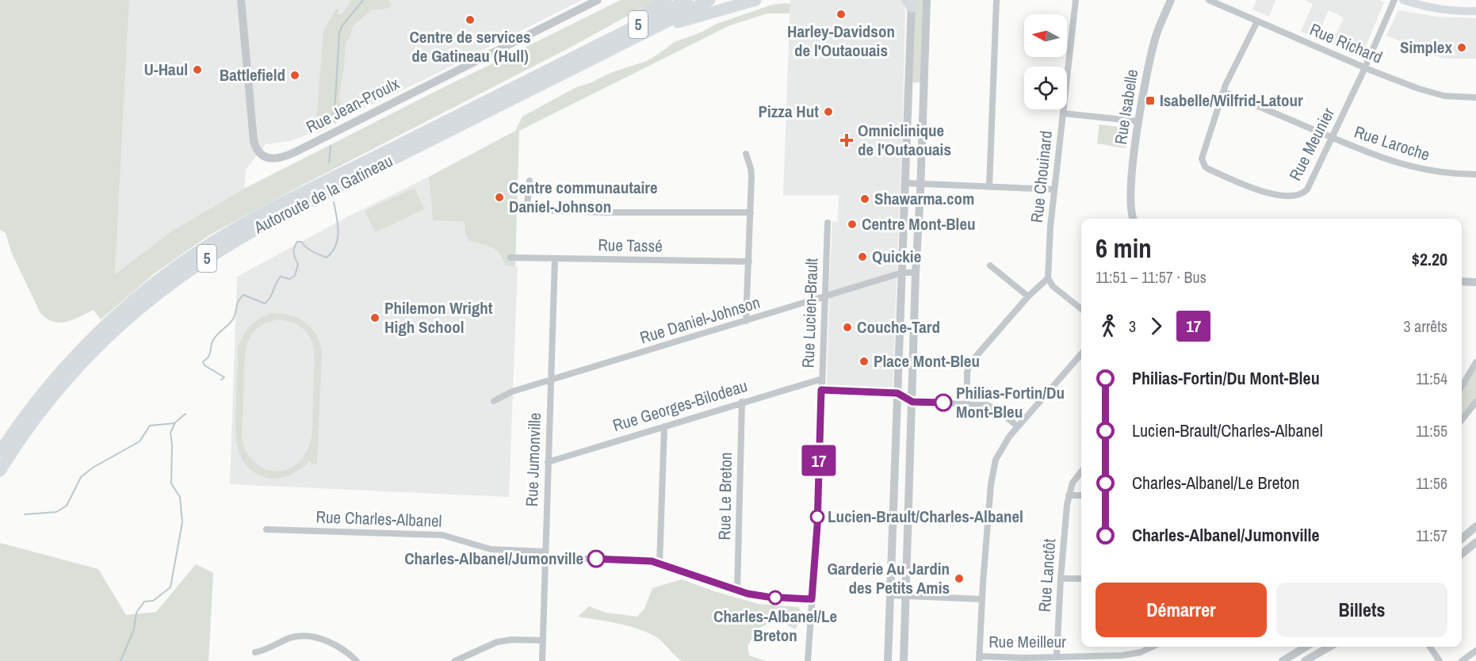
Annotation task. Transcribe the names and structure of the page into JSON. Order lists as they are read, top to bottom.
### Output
{
  "streets": {
    "highway": ["5", "Autoroute de la Gatineau"],
    "street": [
      "Rue Richard",
      "Rue Jean-Proulx",
      "Rue Isabelle",
      "Rue Laroche",
      "Rue Meunier",
      "Rue Chouinard",
      "Rue Tassé",
      "Rue Lucien-Brault",
      "Rue Daniel-Johnson",
      "Rue Georges-Bilodeau",
      "Rue Jumonville",
      "Rue Le Breton",
      "Rue Charles-Albanel",
      "Rue Lanctôt",
      "Rue Meilleur"
    ]
  },
  "crossings": [
    ["Rue Richard", "Rue Meunier"],
    ["Rue Laroche", "Rue Meunier"],
    ["Rue Tassé", "Rue Jumonville"],
    ["Rue Lucien-Brault", "Rue Daniel-Johnson"],
    ["Rue Lucien-Brault", "Rue Georges-Bilodeau"],
    ["Rue Lucien-Brault", "Rue Charles-Albanel"],
    ["Rue Daniel-Johnson", "Rue Jumonville"],
    ["Rue Georges-Bilodeau", "Rue Jumonville"],
    ["Rue Georges-Bilodeau", "Rue Le Breton"],
    ["Rue Jumonville", "Rue Charles-Albanel"],
    ["Rue Le Breton", "Rue Charles-Albanel"],
    ["Rue Lanctôt", "Rue Meilleur"]
  ],
  "places": {
    "other": [
      "Harley-Davidson de l'Outaouais",
      "Centre de services de Gatineau (Hull)",
      "Simplex",
      "U-Haul",
      "Battlefield",
      "Pizza Hut",
      "Centre communautaire Daniel-Johnson",
      "Shawarma.com",
      "Centre Mont-Bleu",
      "Quickie",
      "Philemon Wright High School",
      "Couche-Tard",
      "Place Mont-Bleu",
      "Philias-Fortin/Du Mont-Bleu",
      "Lucien-Brault/Charles-Albanel",
      "Charles-Albanel/Jumonville",
      "Garderie Au Jardin des Petits Amis",
      "Charles-Albanel/Le Breton"
    ],
    "transit": ["Isabelle/Wilfrid-Latour"],
    "health": ["Omniclinique de l'Outaouais"]
  },
  "lines": ["bus line 17"],
  "north": "left",
  "page": {
    "on_map": "17",
    "heading": ["6 min", "11:51 – 11:57 · Bus", "$2.20"],
    "legs": ["3", "17", "3 arrêts"],
    "list": [
      {
        "name": "Philias-Fortin/Du Mont-Bleu",
        "value": "11:54"
      },
      {
        "name": "Lucien-Brault/Charles-Albanel",
        "value": "11:55"
      },
      {
        "name": "Charles-Albanel/Le Breton",
        "value": "11:56"
      },
      {
        "name": "Charles-Albanel/Jumonville",
        "value": "11:57"
      }
    ],
    "buttons": ["Démarrer", "Billets"]
  }
}
